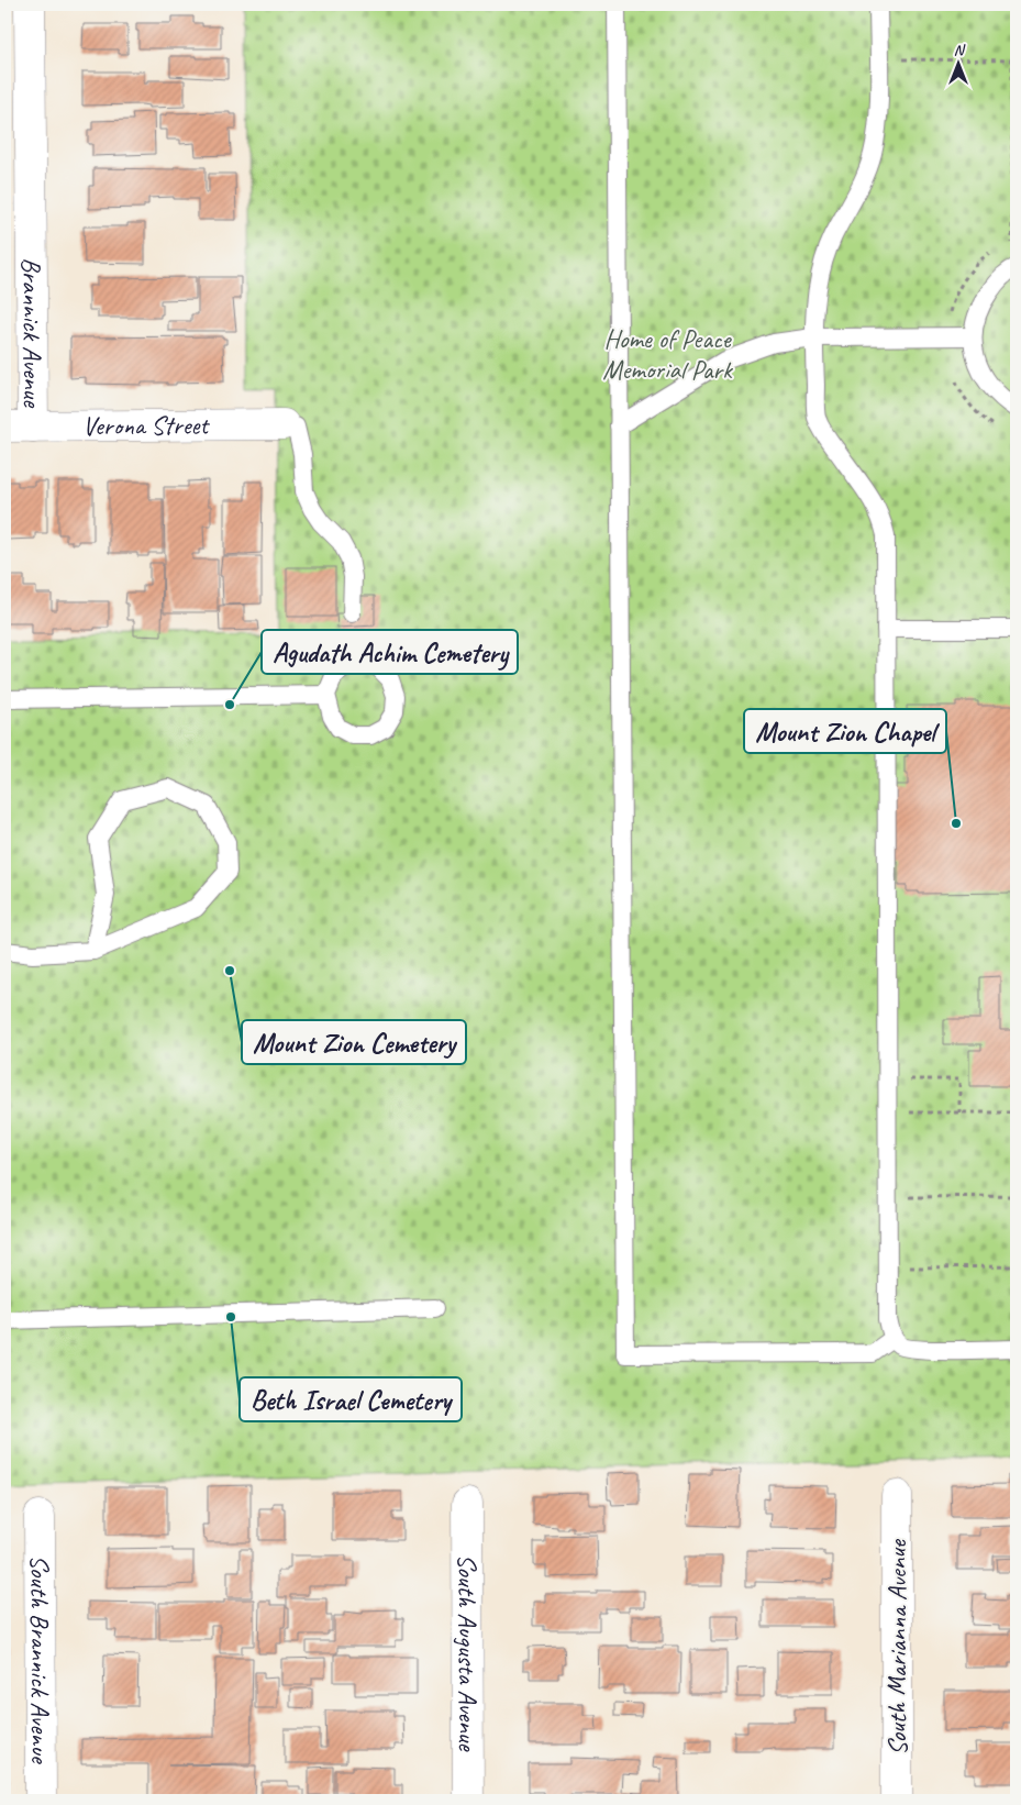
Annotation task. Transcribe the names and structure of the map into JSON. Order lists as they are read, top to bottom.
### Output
{
  "streets": {
    "street": [
      "Brannick Avenue",
      "Verona Street",
      "South Marianna Avenue",
      "South Augusta Avenue",
      "South Brannick Avenue"
    ]
  },
  "crossings": [
    ["Brannick Avenue", "Verona Street"]
  ],
  "parks": ["Home of Peace Memorial Park"],
  "places": [
    "Agudath Achim Cemetery",
    "Mount Zion Chapel",
    "Mount Zion Cemetery",
    "Beth Israel Cemetery"
  ],
  "north": "top"
}
